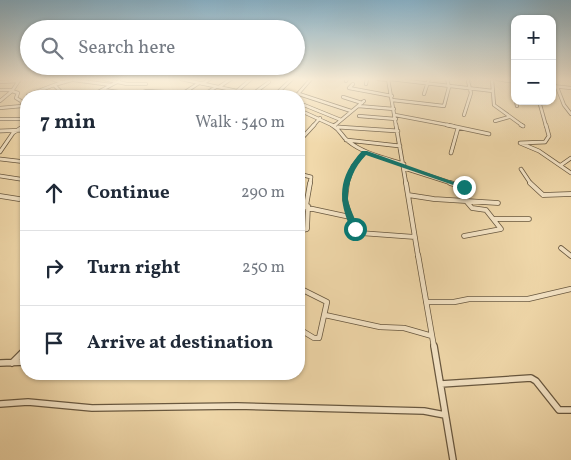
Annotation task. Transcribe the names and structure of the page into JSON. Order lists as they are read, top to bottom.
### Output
{
  "page": {
    "map_buttons": ["+", "−"],
    "search": "Search here",
    "heading": ["7 min", "Walk · 540 m"],
    "list": [
      ["Continue", "290 m"],
      ["Turn right", "250 m"],
      "Arrive at destination"
    ]
  }
}
